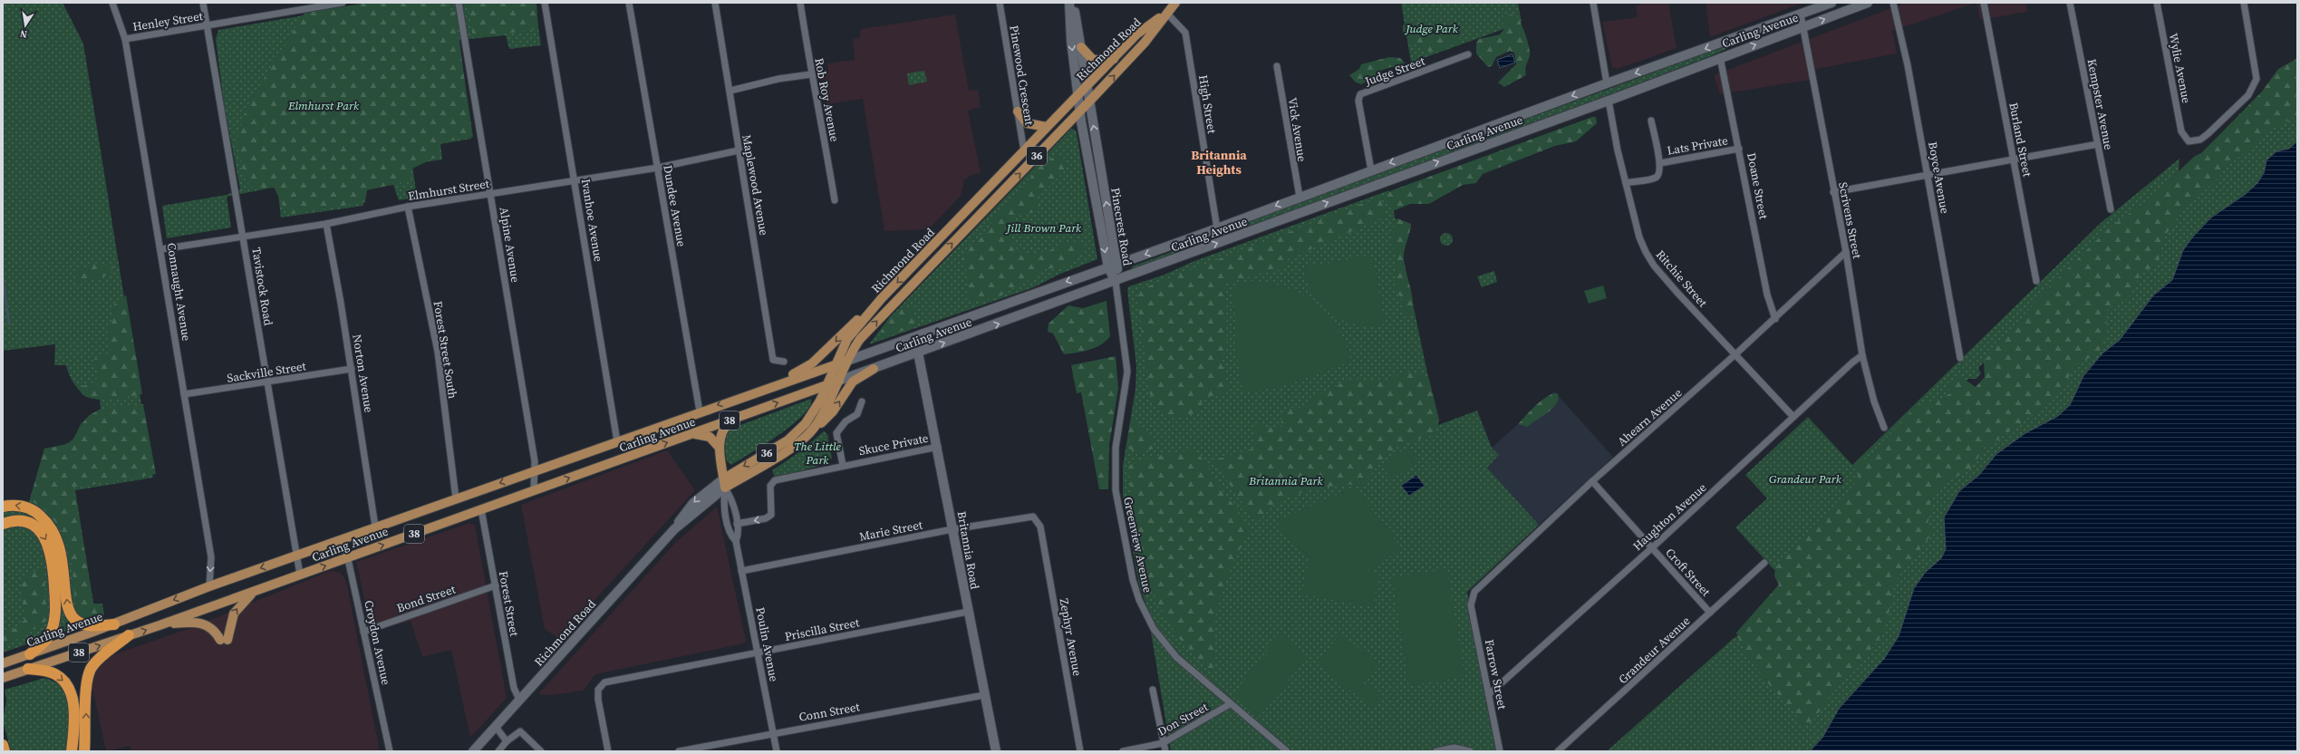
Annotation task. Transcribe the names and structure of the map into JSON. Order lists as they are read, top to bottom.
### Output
{
  "streets": {
    "main road": [
      "Carling Avenue",
      "Richmond Road",
      "36",
      "Pinecrest Road",
      "38",
      "Britannia Road",
      "Poulin Avenue"
    ],
    "street": [
      "Henley Street",
      "Wylie Avenue",
      "Judge Street",
      "Pinewood Crescent",
      "Rob Roy Avenue",
      "High Street",
      "Kempster Avenue",
      "Vick Avenue",
      "Burland Street",
      "Lats Private",
      "Boyce Avenue",
      "Maplewood Avenue",
      "Doane Street",
      "Elmhurst Street",
      "Dundee Avenue",
      "Ivanhoe Avenue",
      "Scrivens Street",
      "Alpine Avenue",
      "Ritchie Street",
      "Tavistock Road",
      "Connaught Avenue",
      "Forest Street South",
      "Sackville Street",
      "Norton Avenue",
      "Ahearn Avenue",
      "Skuce Private",
      "Haughton Avenue",
      "Marie Street",
      "Greenview Avenue",
      "Croft Street",
      "Bond Street",
      "Forest Street",
      "Priscilla Street",
      "Zephyr Avenue",
      "Croydon Avenue",
      "Grandeur Avenue",
      "Farrow Street",
      "Conn Street",
      "Don Street"
    ]
  },
  "crossings": [
    ["Henley Street", "Tavistock Road"],
    ["Henley Street", "Connaught Avenue"],
    ["Carling Avenue", "Richmond Road"],
    ["Carling Avenue", "Judge Street"],
    ["Carling Avenue", "High Street"],
    ["Carling Avenue", "Vick Avenue"],
    ["Carling Avenue", "Doane Street"],
    ["Carling Avenue", "Dundee Avenue"],
    ["Carling Avenue", "Ivanhoe Avenue"],
    ["Carling Avenue", "Scrivens Street"],
    ["Carling Avenue", "Pinecrest Road"],
    ["Carling Avenue", "Alpine Avenue"],
    ["Carling Avenue", "Ritchie Street"],
    ["Carling Avenue", "Tavistock Road"],
    ["Carling Avenue", "Connaught Avenue"],
    ["Carling Avenue", "Forest Street South"],
    ["Carling Avenue", "Norton Avenue"],
    ["Carling Avenue", "Greenview Avenue"],
    ["Carling Avenue", "Britannia Road"],
    ["Carling Avenue", "Forest Street"],
    ["Carling Avenue", "Croydon Avenue"],
    ["Carling Avenue", "Poulin Avenue"],
    ["Richmond Road", "Pinewood Crescent"],
    ["Richmond Road", "High Street"],
    ["Richmond Road", "Pinecrest Road"],
    ["Richmond Road", "Forest Street"],
    ["Richmond Road", "Poulin Avenue"],
    ["Lats Private", "Doane Street"],
    ["Maplewood Avenue", "Elmhurst Street"],
    ["Doane Street", "Ahearn Avenue"],
    ["Elmhurst Street", "Dundee Avenue"],
    ["Elmhurst Street", "Ivanhoe Avenue"],
    ["Elmhurst Street", "Alpine Avenue"],
    ["Elmhurst Street", "Tavistock Road"],
    ["Elmhurst Street", "Connaught Avenue"],
    ["Elmhurst Street", "Forest Street South"],
    ["Elmhurst Street", "Norton Avenue"],
    ["Scrivens Street", "Ahearn Avenue"],
    ["Scrivens Street", "Haughton Avenue"],
    ["Pinecrest Road", "Greenview Avenue"],
    ["Ritchie Street", "Ahearn Avenue"],
    ["Ritchie Street", "Haughton Avenue"],
    ["Tavistock Road", "Sackville Street"],
    ["Connaught Avenue", "Sackville Street"],
    ["Sackville Street", "Norton Avenue"],
    ["Ahearn Avenue", "Croft Street"],
    ["Ahearn Avenue", "Farrow Street"],
    ["Skuce Private", "Britannia Road"],
    ["Skuce Private", "Poulin Avenue"],
    ["Haughton Avenue", "Croft Street"],
    ["Haughton Avenue", "Farrow Street"],
    ["Marie Street", "Britannia Road"],
    ["Marie Street", "Zephyr Avenue"],
    ["Marie Street", "Poulin Avenue"],
    ["Greenview Avenue", "Don Street"],
    ["Britannia Road", "Priscilla Street"],
    ["Britannia Road", "Conn Street"],
    ["Croft Street", "Grandeur Avenue"],
    ["Bond Street", "Forest Street"],
    ["Bond Street", "Croydon Avenue"],
    ["Priscilla Street", "Poulin Avenue"],
    ["Poulin Avenue", "Conn Street"]
  ],
  "one_way": ["Skuce Private"],
  "districts": ["Britannia Heights"],
  "parks": [
    "Judge Park",
    "Elmhurst Park",
    "Jill Brown Park",
    "The Little Park",
    "Grandeur Park",
    "Britannia Park"
  ],
  "north": "bottom"
}
